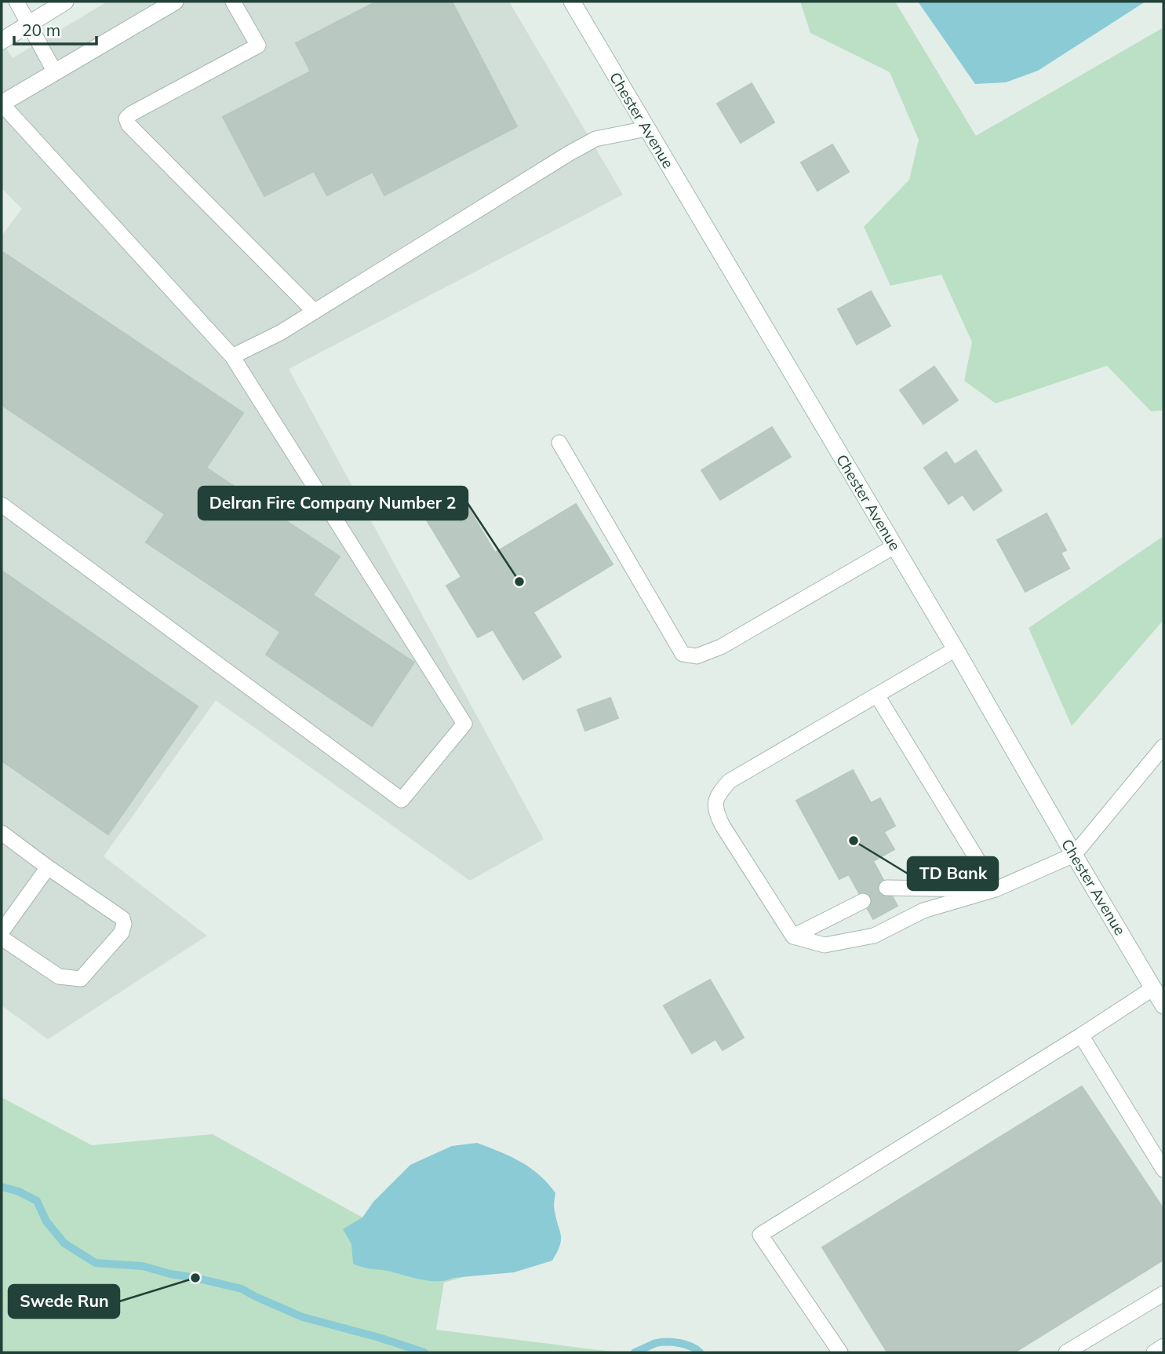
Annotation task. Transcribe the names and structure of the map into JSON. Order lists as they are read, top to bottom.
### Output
{
  "streets": {
    "street": ["Chester Avenue"]
  },
  "places": ["Delran Fire Company Number 2", "TD Bank", "Swede Run"],
  "scale_bar": "20 m"
}
